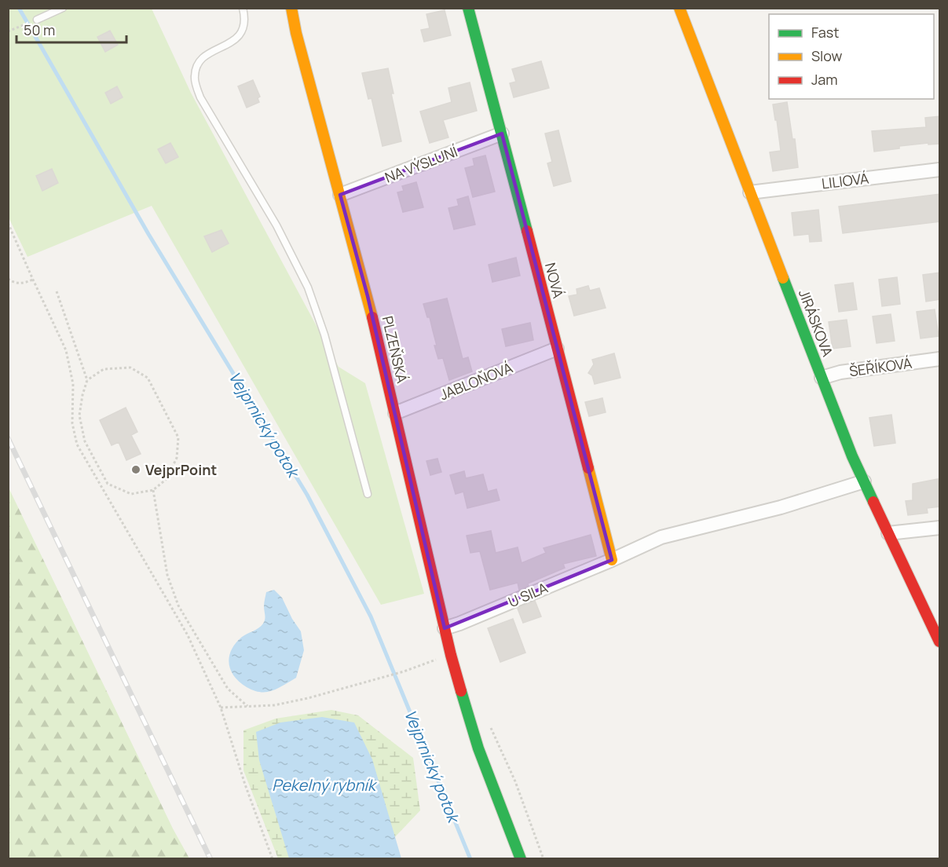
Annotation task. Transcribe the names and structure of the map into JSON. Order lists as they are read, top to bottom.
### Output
{
  "streets": {
    "street": [
      "NA VÝSLUNÍ",
      "LILIOVÁ",
      "NOVÁ",
      "JIRÁSKOVA",
      "PLZEŇSKÁ",
      "ŠEŘÍKOVÁ",
      "JABLOŇOVÁ",
      "U SILA"
    ]
  },
  "crossings": [
    ["NA VÝSLUNÍ", "NOVÁ"],
    ["NA VÝSLUNÍ", "PLZEŇSKÁ"],
    ["LILIOVÁ", "JIRÁSKOVA"],
    ["NOVÁ", "JABLOŇOVÁ"],
    ["NOVÁ", "U SILA"],
    ["JIRÁSKOVA", "ŠEŘÍKOVÁ"],
    ["JIRÁSKOVA", "U SILA"],
    ["PLZEŇSKÁ", "JABLOŇOVÁ"],
    ["PLZEŇSKÁ", "U SILA"]
  ],
  "water": ["Vejprnický potok", "Pekelný rybník"],
  "places": ["VejprPoint"],
  "legend": ["Fast", "Slow", "Jam"],
  "scale_bar": "50 m"
}
